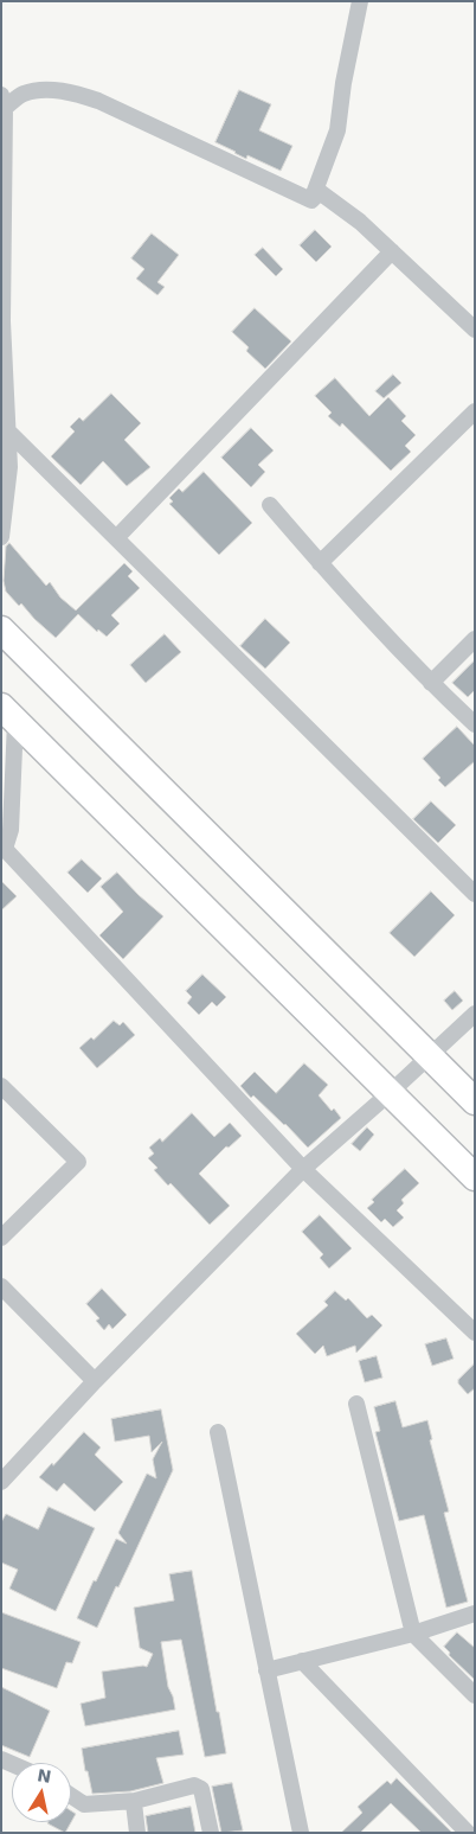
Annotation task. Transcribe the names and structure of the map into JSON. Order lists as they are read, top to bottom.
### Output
{
  "north": "top"
}
